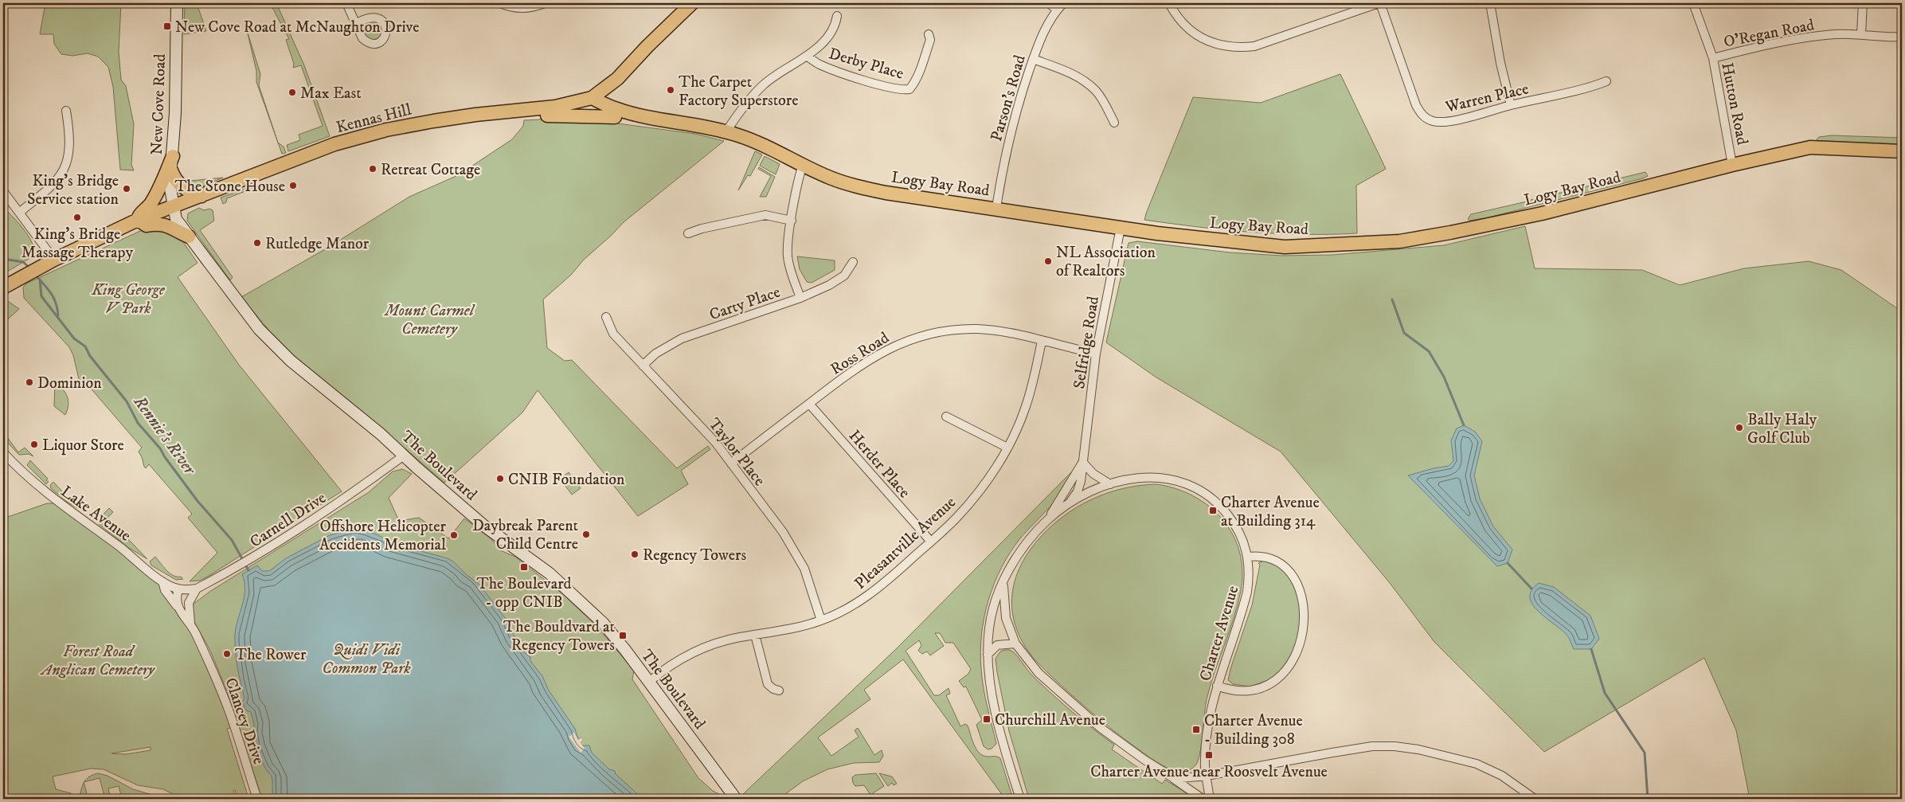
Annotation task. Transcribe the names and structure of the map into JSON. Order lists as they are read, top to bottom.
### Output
{
  "streets": {
    "main road": ["Kennas Hill", "Logy Bay Road"],
    "street": [
      "O'Regan Road",
      "Derby Place",
      "Warren Place",
      "Parson's Road",
      "Hutton Road",
      "New Cove Road",
      "Carty Place",
      "Selfridge Road",
      "Ross Road",
      "Taylor Place",
      "Herder Place",
      "The Boulevard",
      "Lake Avenue",
      "Carnell Drive",
      "Pleasantville Avenue",
      "Charter Avenue",
      "Clancey Drive"
    ]
  },
  "crossings": [
    ["O'Regan Road", "Hutton Road"],
    ["Parson's Road", "Logy Bay Road"],
    ["Hutton Road", "Logy Bay Road"],
    ["New Cove Road", "Kennas Hill"],
    ["New Cove Road", "The Boulevard"],
    ["Kennas Hill", "Logy Bay Road"],
    ["Kennas Hill", "The Boulevard"],
    ["Logy Bay Road", "Selfridge Road"],
    ["Carty Place", "Taylor Place"],
    ["Selfridge Road", "Ross Road"],
    ["Selfridge Road", "Charter Avenue"],
    ["Ross Road", "Taylor Place"],
    ["Ross Road", "Herder Place"],
    ["Ross Road", "Pleasantville Avenue"],
    ["Taylor Place", "Pleasantville Avenue"],
    ["Herder Place", "Pleasantville Avenue"],
    ["The Boulevard", "Carnell Drive"],
    ["The Boulevard", "Pleasantville Avenue"],
    ["Lake Avenue", "Carnell Drive"],
    ["Lake Avenue", "Clancey Drive"]
  ],
  "water": ["Rennie's River"],
  "parks": [
    "King George V Park",
    "Mount Carmel Cemetery",
    "Quidi Vidi Common Park",
    "Forest Road Anglican Cemetery"
  ],
  "places": {
    "transit": [
      "New Cove Road at McNaughton Drive",
      "Charter Avenue at Building 314",
      "The Boulevard - opp CNIB",
      "The Bouldvard at Regency Towers",
      "Churchill Avenue",
      "Charter Avenue - Building 308",
      "Charter Avenue near Roosvelt Avenue"
    ],
    "other": [
      "The Carpet Factory Superstore",
      "Max East",
      "Retreat Cottage",
      "The Stone House",
      "King's Bridge Service station",
      "King's Bridge Massage Therapy",
      "Rutledge Manor",
      "NL Association of Realtors",
      "Dominion",
      "Bally Haly Golf Club",
      "Liquor Store",
      "CNIB Foundation",
      "Daybreak Parent Child Centre",
      "Offshore Helicopter Accidents Memorial",
      "Regency Towers",
      "The Rower"
    ]
  }
}
